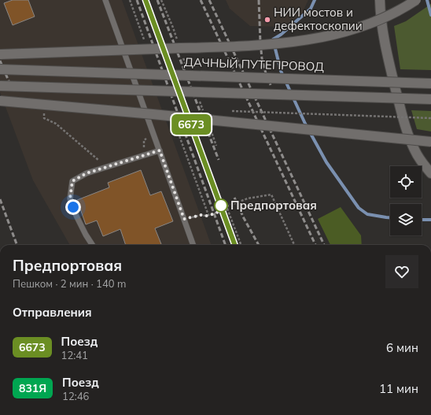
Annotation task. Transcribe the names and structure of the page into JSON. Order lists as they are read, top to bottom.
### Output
{
  "streets": {
    "main road": ["ДАЧНЫЙ ПУТЕПРОВОД"]
  },
  "places": ["НИИ мостов и дефектоскопии", "Предпортовая"],
  "page": {
    "on_map": "6673",
    "heading": [
      ["Предпортовая", "Пешком · 2 мин · 140 m"],
      "Отправления"
    ],
    "list": [
      {
        "mark": "6673",
        "name": "Поезд",
        "note": "12:41",
        "value": "6 мин"
      },
      {
        "mark": "831Я",
        "name": "Поезд",
        "note": "12:46",
        "value": "11 мин"
      }
    ]
  }
}
